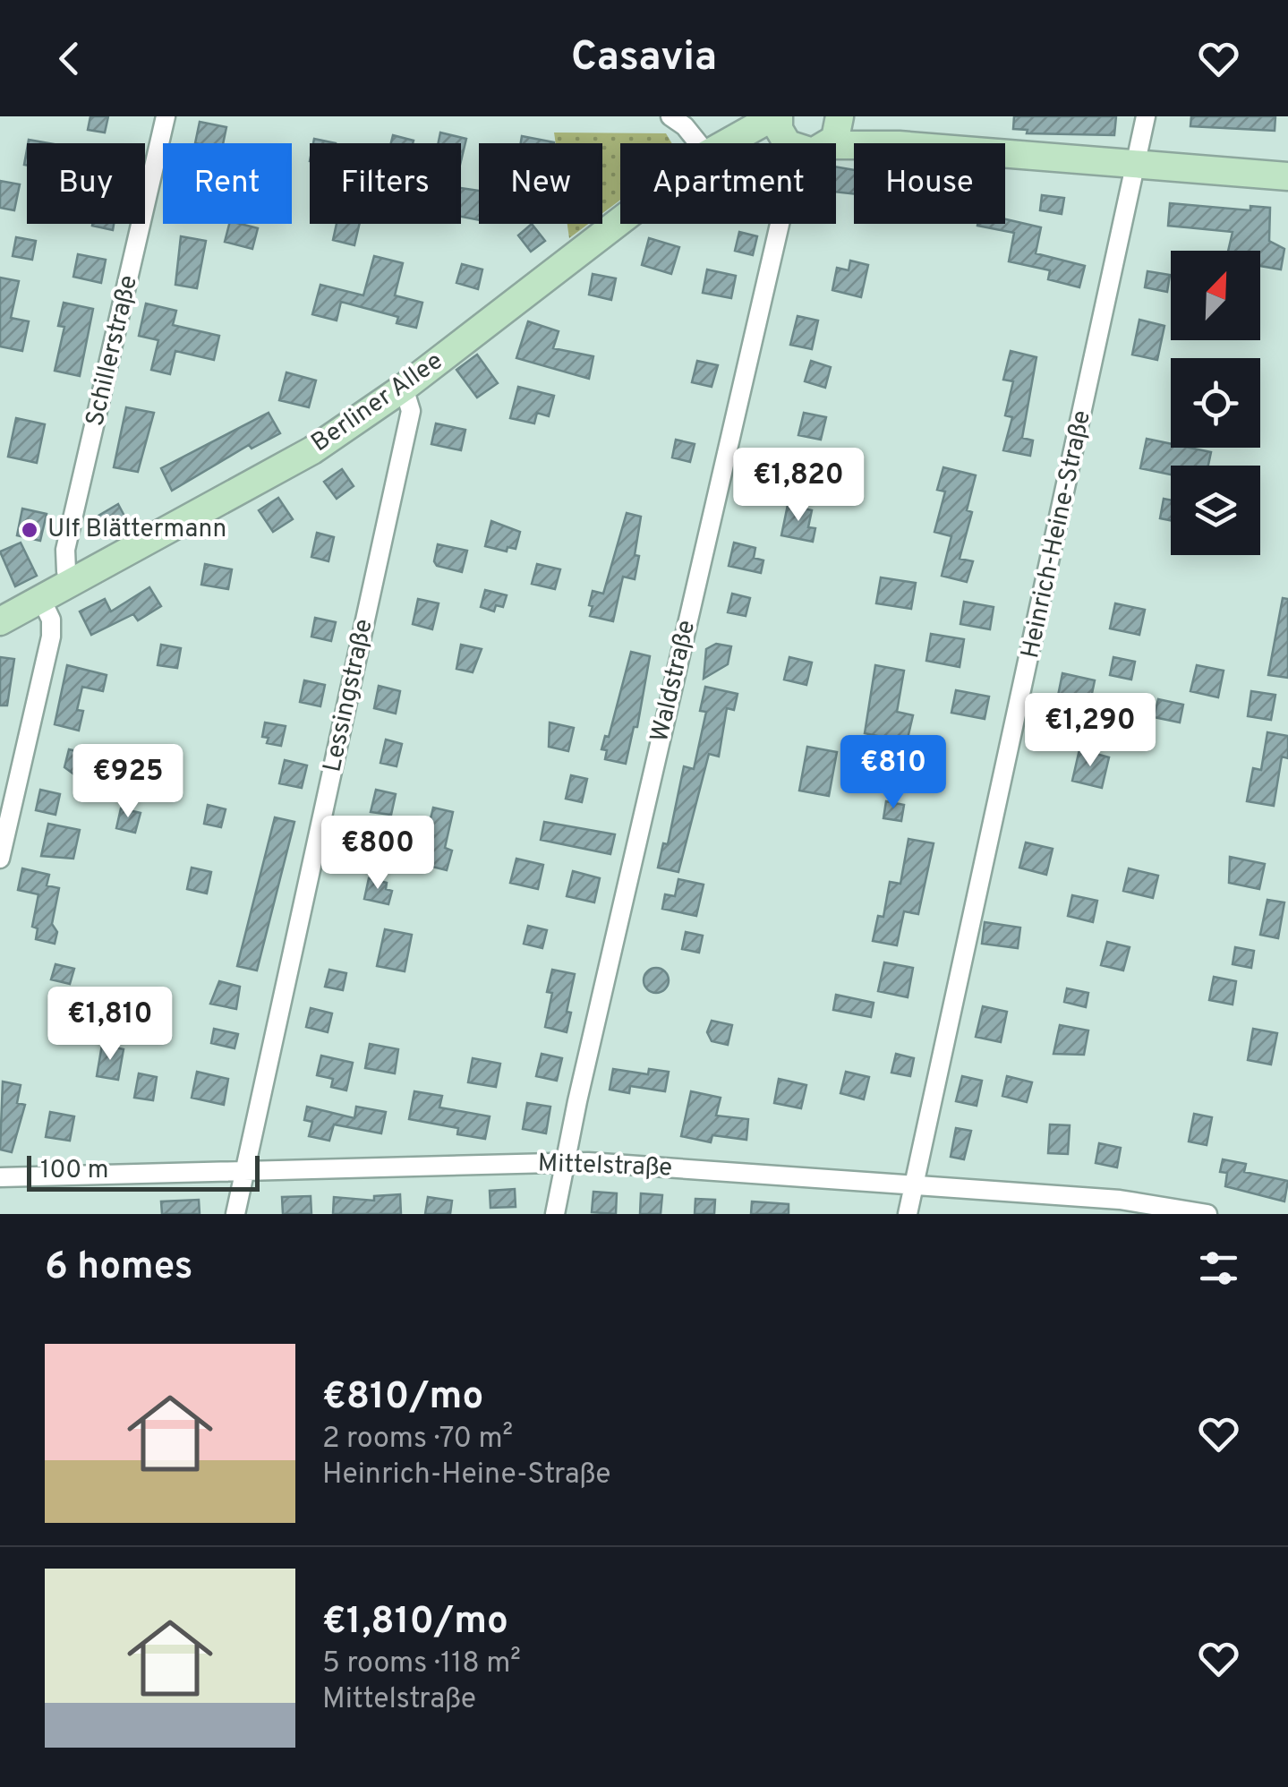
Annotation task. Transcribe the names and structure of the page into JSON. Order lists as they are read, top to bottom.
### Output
{
  "streets": {
    "street": [
      "Schillerstraße",
      "Berliner Allee",
      "Heinrich-Heine-Straße",
      "Waldstraße",
      "Lessingstraße",
      "Mittelstraße"
    ]
  },
  "crossings": [
    ["Schillerstraße", "Berliner Allee"],
    ["Berliner Allee", "Lessingstraße"],
    ["Heinrich-Heine-Straße", "Mittelstraße"],
    ["Waldstraße", "Mittelstraße"],
    ["Lessingstraße", "Mittelstraße"]
  ],
  "places": ["Ulf Blättermann"],
  "scale_bar": "100 m",
  "north": "top right",
  "page": {
    "header": "Casavia",
    "chip": [
      "Buy",
      "Rent",
      "Filters",
      "New",
      "Apartment",
      "House"
    ],
    "price": [
      "€1,820",
      "€1,290",
      "€810",
      "€925",
      "€800",
      "€1,810"
    ],
    "scale": "100 m",
    "heading": "6 homes",
    "list": [
      {
        "name": "€810/mo",
        "note": "2 rooms · 70 m² · Heinrich-Heine-Straße"
      },
      {
        "name": "€1,810/mo",
        "note": "5 rooms · 118 m² · Mittelstraße"
      }
    ]
  }
}
